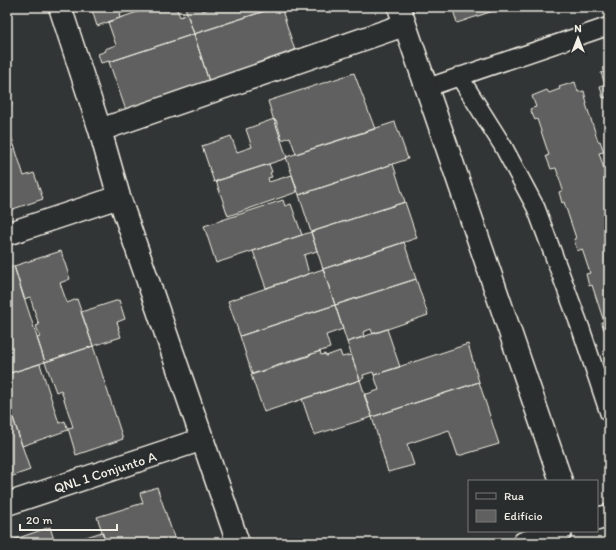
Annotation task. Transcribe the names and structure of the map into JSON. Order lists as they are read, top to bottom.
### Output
{
  "streets": {
    "street": ["QNL 1 Conjunto A"]
  },
  "legend": ["Rua", "Edifício"],
  "scale_bar": "20 m",
  "north": "top"
}
